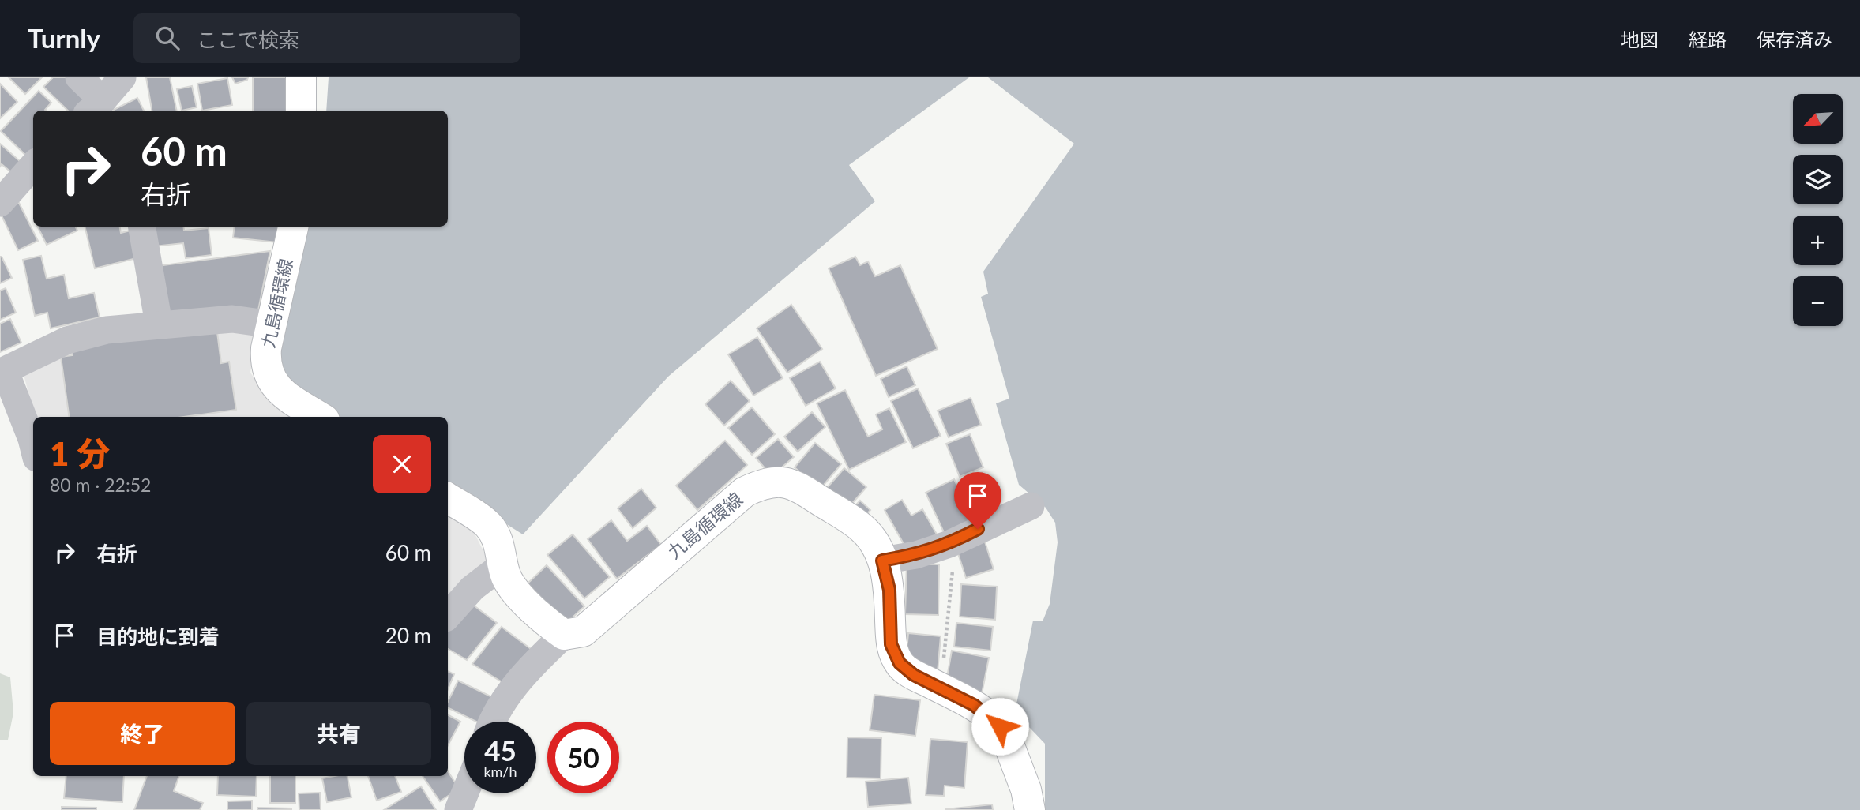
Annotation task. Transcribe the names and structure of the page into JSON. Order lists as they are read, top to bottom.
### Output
{
  "streets": {
    "main road": ["九島循環線"]
  },
  "north": "bottom left",
  "page": {
    "header": "Turnly",
    "search": "ここで検索",
    "nav": ["地図", "経路", "保存済み"],
    "map_buttons": ["+", "−"],
    "turn": ["60 m", "右折"],
    "heading": ["1 分", "80 m · 22:52"],
    "list": [
      {
        "name": "右折",
        "value": "60 m"
      },
      {
        "name": "目的地に到着",
        "value": "20 m"
      }
    ],
    "buttons": ["終了", "共有"],
    "speed": "45 km/h",
    "limit": "50"
  }
}
